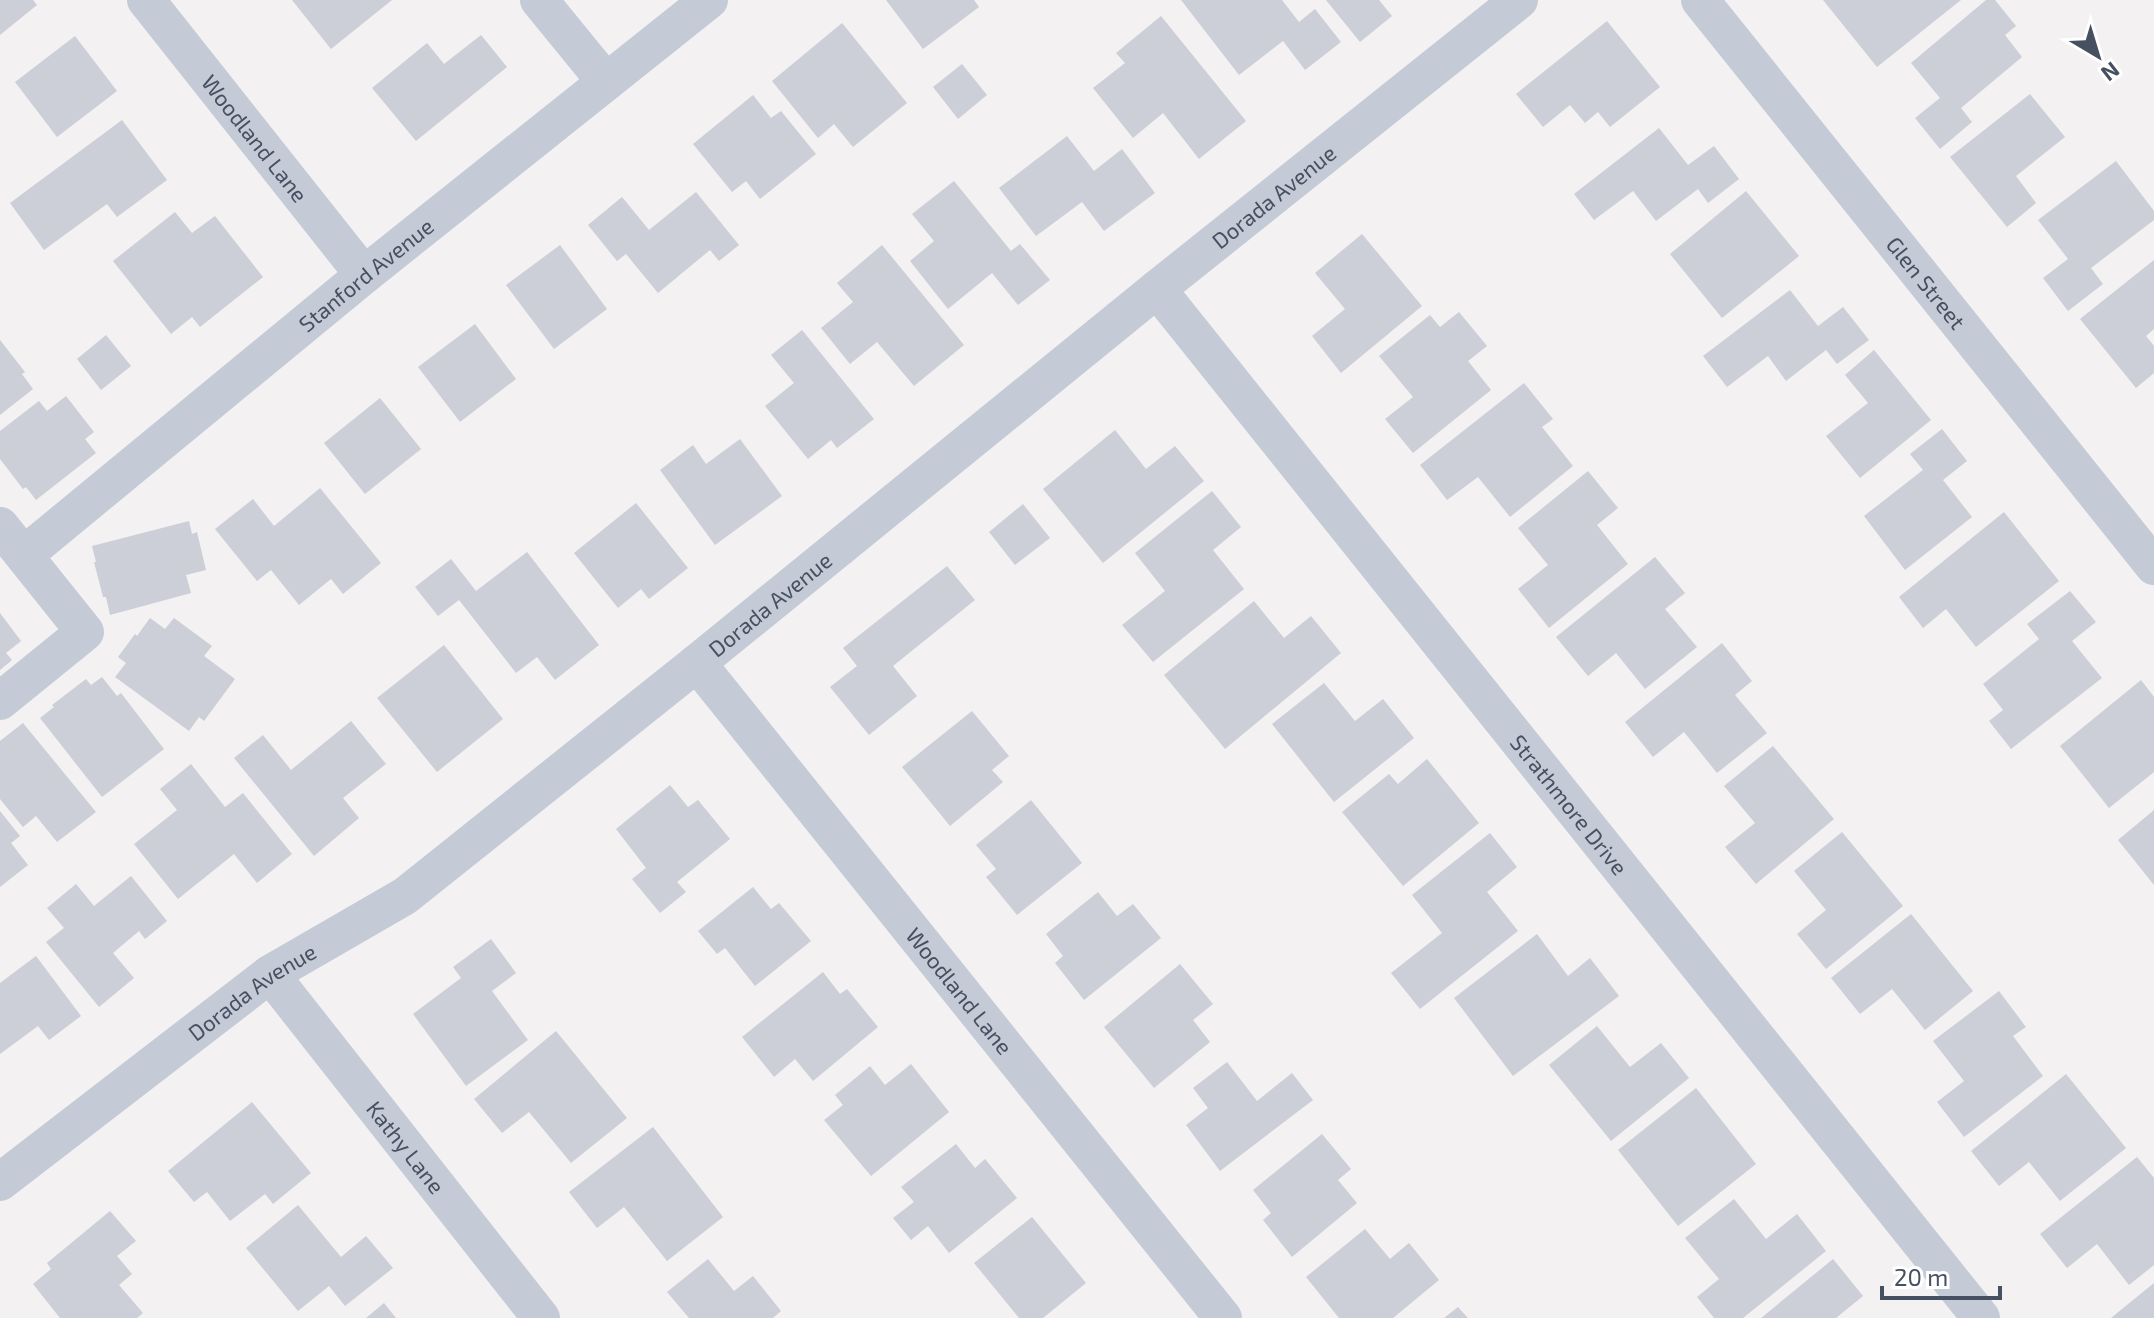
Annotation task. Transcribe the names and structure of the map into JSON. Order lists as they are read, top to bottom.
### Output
{
  "streets": {
    "street": [
      "Woodland Lane",
      "Dorada Avenue",
      "Stanford Avenue",
      "Glen Street",
      "Strathmore Drive",
      "Kathy Lane"
    ]
  },
  "crossings": [
    ["Woodland Lane", "Dorada Avenue"],
    ["Woodland Lane", "Stanford Avenue"],
    ["Dorada Avenue", "Strathmore Drive"],
    ["Dorada Avenue", "Kathy Lane"]
  ],
  "scale_bar": "20 m",
  "north": "bottom right"
}
